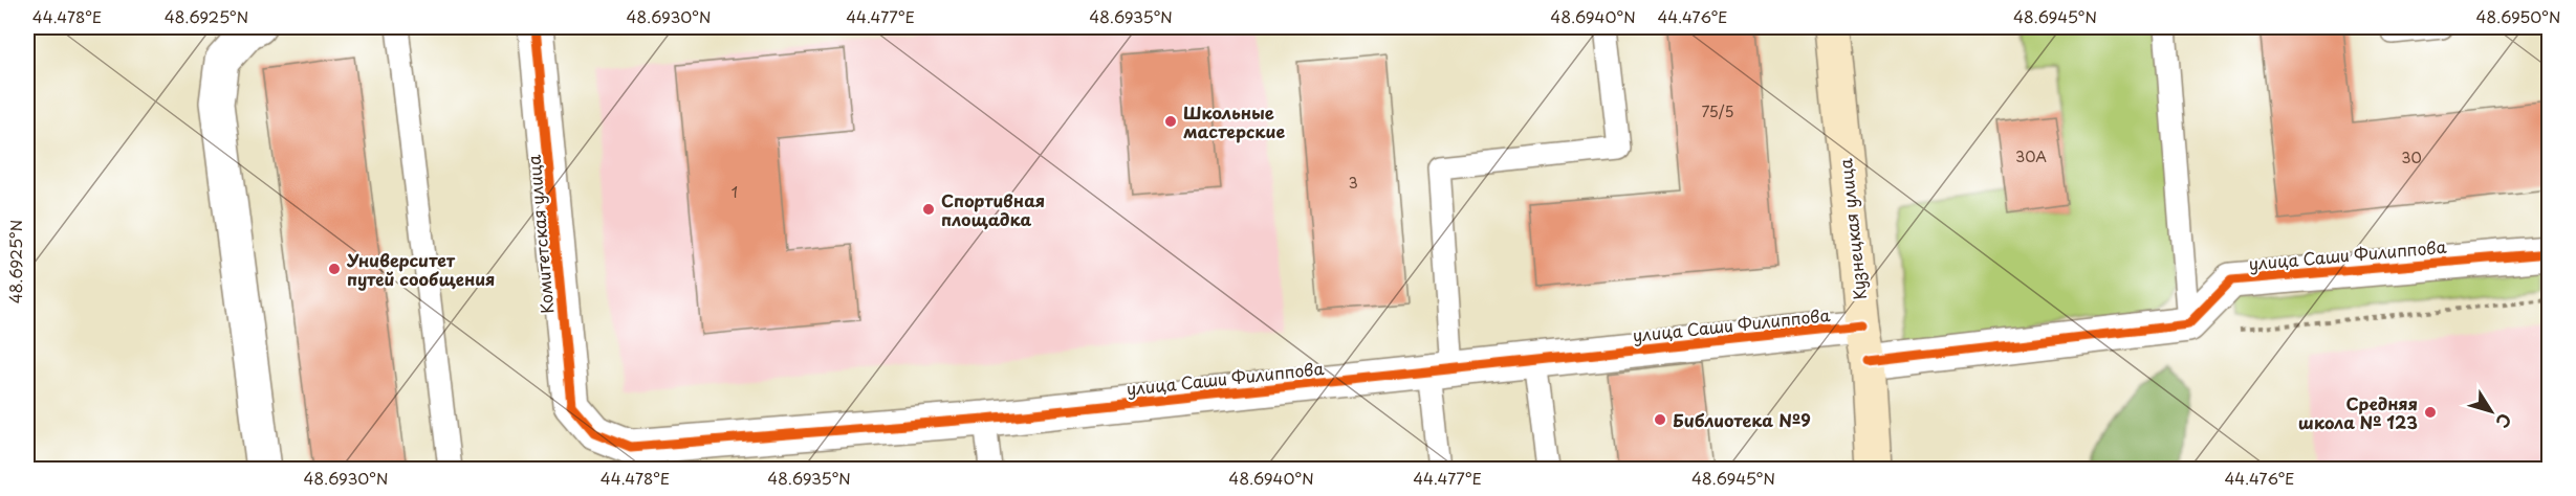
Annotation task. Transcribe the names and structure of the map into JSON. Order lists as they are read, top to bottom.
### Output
{
  "streets": {
    "street": ["Кузнецкая улица", "Комитетская улица", "улица Саши Филиппова"]
  },
  "crossings": [
    ["Кузнецкая улица", "улица Саши Филиппова"],
    ["Комитетская улица", "улица Саши Филиппова"]
  ],
  "places": [
    "Школьные мастерские",
    "Спортивная площадка",
    "Университет путей сообщения",
    "Средняя школа № 123",
    "Библиотека №9"
  ],
  "house_numbers": [
    "75/5",
    "30А",
    "30",
    "3",
    "1"
  ],
  "north": "bottom right",
  "coordinates": [
    "44.478°E",
    "48.6925°N",
    "48.6930°N",
    "44.477°E",
    "48.6935°N",
    "48.6940°N",
    "44.476°E",
    "48.6945°N",
    "48.6950°N"
  ]
}
